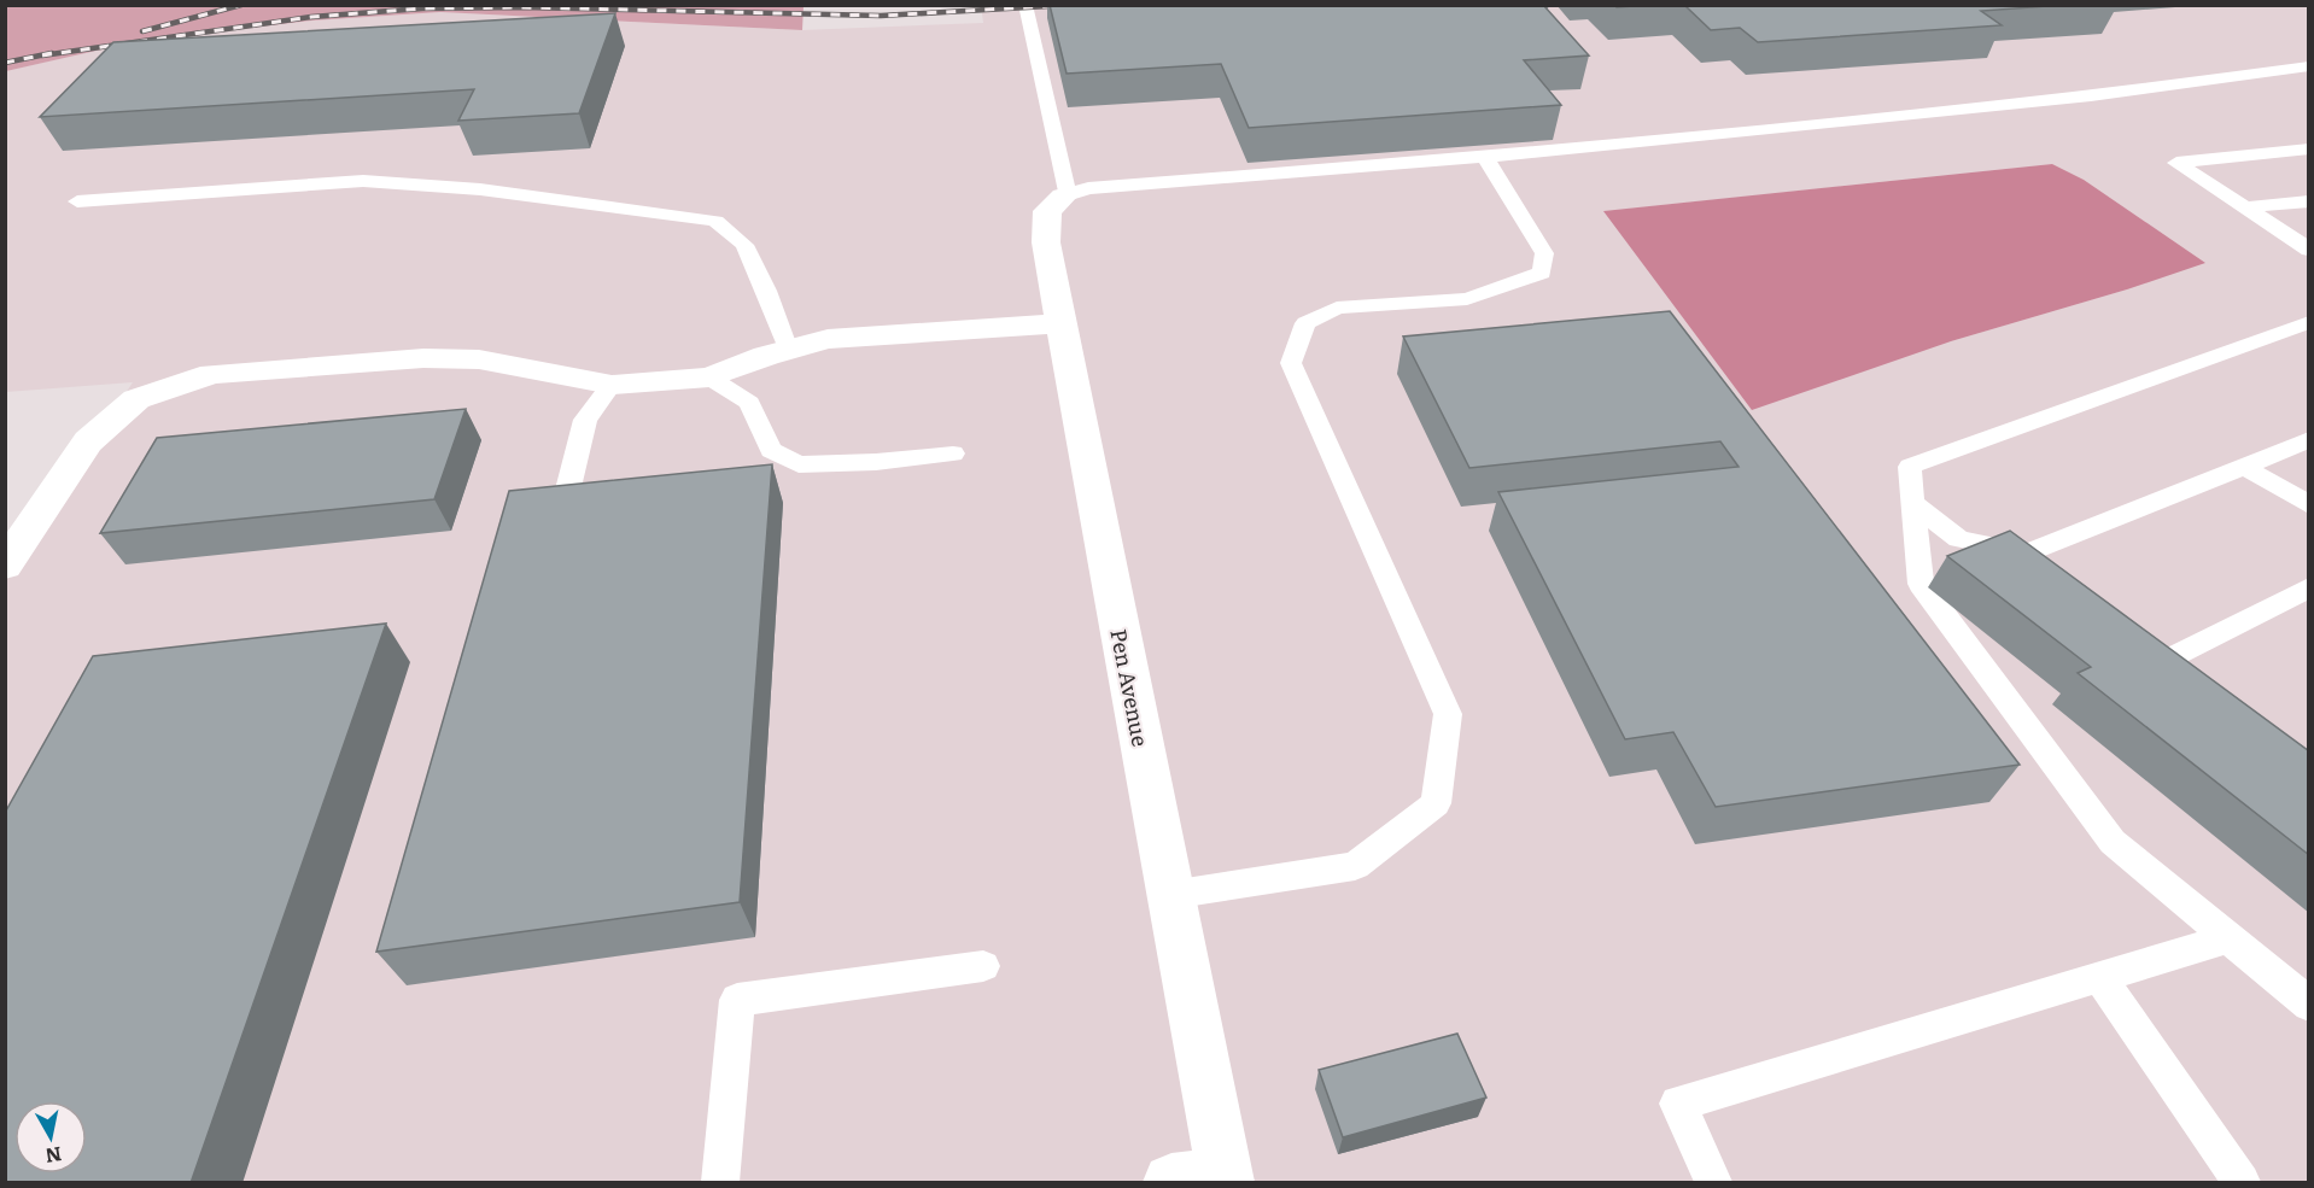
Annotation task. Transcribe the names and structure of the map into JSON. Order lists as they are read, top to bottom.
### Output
{
  "streets": {
    "street": ["Pen Avenue"]
  },
  "north": "bottom"
}
